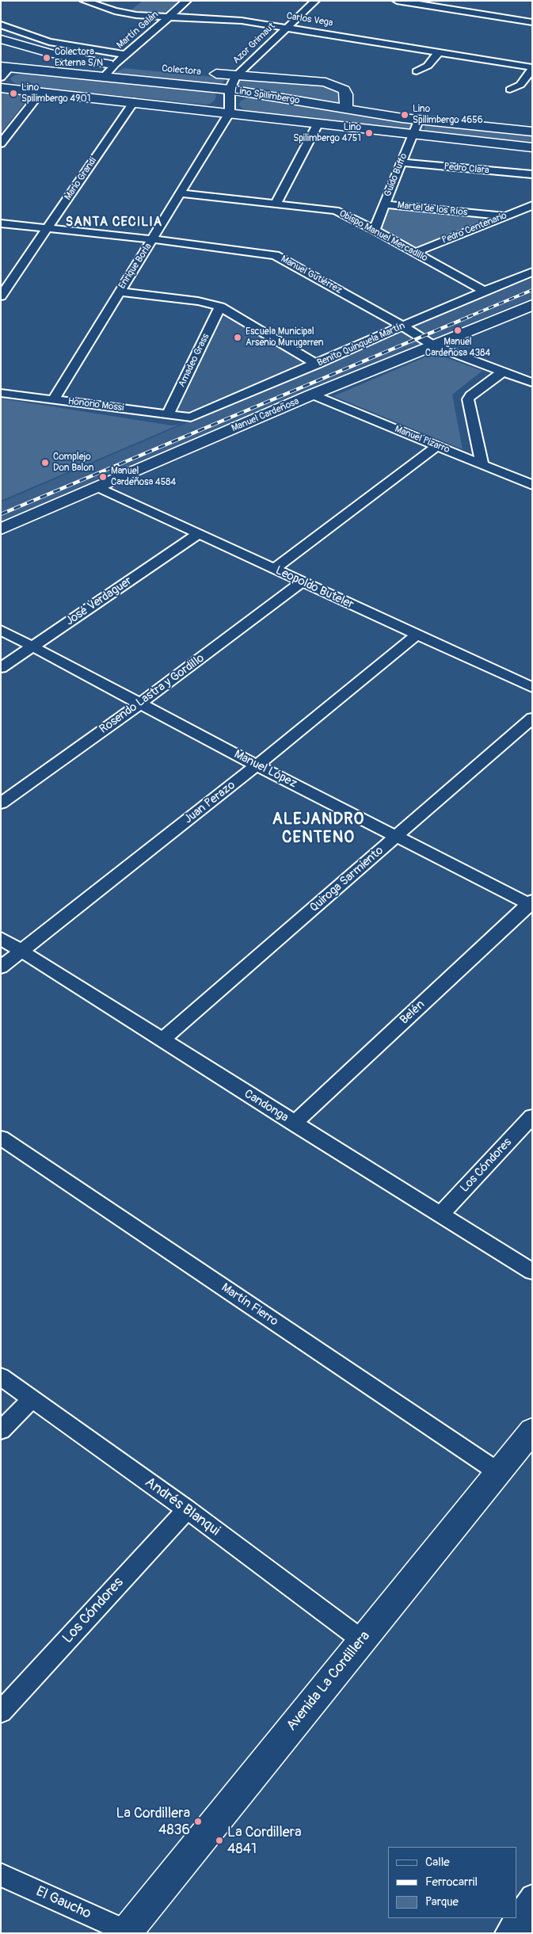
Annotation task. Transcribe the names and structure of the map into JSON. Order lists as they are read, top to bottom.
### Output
{
  "streets": {
    "main road": [
      "Colectora",
      "Lino Spilimbergo",
      "Manuel Cardeñosa",
      "Avenida La Cordillera"
    ],
    "street": [
      "Carlos Vega",
      "Martín Galán",
      "Azor Grimaut",
      "Pedro Clara",
      "Guido Buffo",
      "Mario Grandi",
      "Martel de los Ríos",
      "Pedro Centenario",
      "Obispo Manuel Mercadillo",
      "Enrique Borla",
      "Manuel Gutiérrez",
      "Benito Quinquela Martín",
      "Amadeo Grass",
      "Honorio Mossi",
      "Manuel Pizarro",
      "Leopoldo Buteler",
      "José Verdaguer",
      "Rosendo Lastra y Gordillo",
      "Manuel López",
      "Juan Perazo",
      "Quiroga Sarmiento",
      "Belén",
      "Candonga",
      "Los Cóndores",
      "Martín Fierro",
      "Andrés Blanqui",
      "El Gaucho"
    ]
  },
  "crossings": [
    ["Carlos Vega", "Martín Galán"],
    ["Carlos Vega", "Azor Grimaut"],
    ["Martín Galán", "Lino Spilimbergo"],
    ["Azor Grimaut", "Colectora"],
    ["Azor Grimaut", "Lino Spilimbergo"],
    ["Colectora", "Lino Spilimbergo"],
    ["Lino Spilimbergo", "Guido Buffo"],
    ["Lino Spilimbergo", "Mario Grandi"],
    ["Lino Spilimbergo", "Enrique Borla"],
    ["Pedro Clara", "Guido Buffo"],
    ["Guido Buffo", "Martel de los Ríos"],
    ["Guido Buffo", "Obispo Manuel Mercadillo"],
    ["Mario Grandi", "Manuel Gutiérrez"],
    ["Martel de los Ríos", "Pedro Centenario"],
    ["Pedro Centenario", "Obispo Manuel Mercadillo"],
    ["Obispo Manuel Mercadillo", "Enrique Borla"],
    ["Obispo Manuel Mercadillo", "Benito Quinquela Martín"],
    ["Enrique Borla", "Manuel Gutiérrez"],
    ["Enrique Borla", "Honorio Mossi"],
    ["Manuel Gutiérrez", "Benito Quinquela Martín"],
    ["Manuel Gutiérrez", "Manuel Cardeñosa"],
    ["Benito Quinquela Martín", "Honorio Mossi"],
    ["Amadeo Grass", "Honorio Mossi"],
    ["Manuel Cardeñosa", "Manuel Pizarro"],
    ["Manuel Cardeñosa", "Leopoldo Buteler"],
    ["Leopoldo Buteler", "José Verdaguer"],
    ["Leopoldo Buteler", "Rosendo Lastra y Gordillo"],
    ["Leopoldo Buteler", "Juan Perazo"],
    ["José Verdaguer", "Manuel López"],
    ["Rosendo Lastra y Gordillo", "Manuel López"],
    ["Manuel López", "Juan Perazo"],
    ["Manuel López", "Quiroga Sarmiento"],
    ["Manuel López", "Belén"],
    ["Juan Perazo", "Candonga"],
    ["Quiroga Sarmiento", "Candonga"],
    ["Belén", "Candonga"],
    ["Candonga", "Los Cóndores"],
    ["Los Cóndores", "Andrés Blanqui"],
    ["Martín Fierro", "Avenida La Cordillera"],
    ["Andrés Blanqui", "Avenida La Cordillera"],
    ["Avenida La Cordillera", "El Gaucho"]
  ],
  "districts": ["SANTA CECILIA", "ALEJANDRO CENTENO"],
  "places": [
    "Colectora Externa S/N",
    "Lino Spilimbergo 4901",
    "Lino Spilimbergo 4656",
    "Lino Spilimbergo 4751",
    "Manuel Cardeñosa 4384",
    "Escuela Municipal Arsenio Murugarren",
    "Complejo Don Balon",
    "Manuel Cardeñosa 4584",
    "La Cordillera 4836",
    "La Cordillera 4841"
  ],
  "legend": ["Calle", "Ferrocarril", "Parque"]
}
